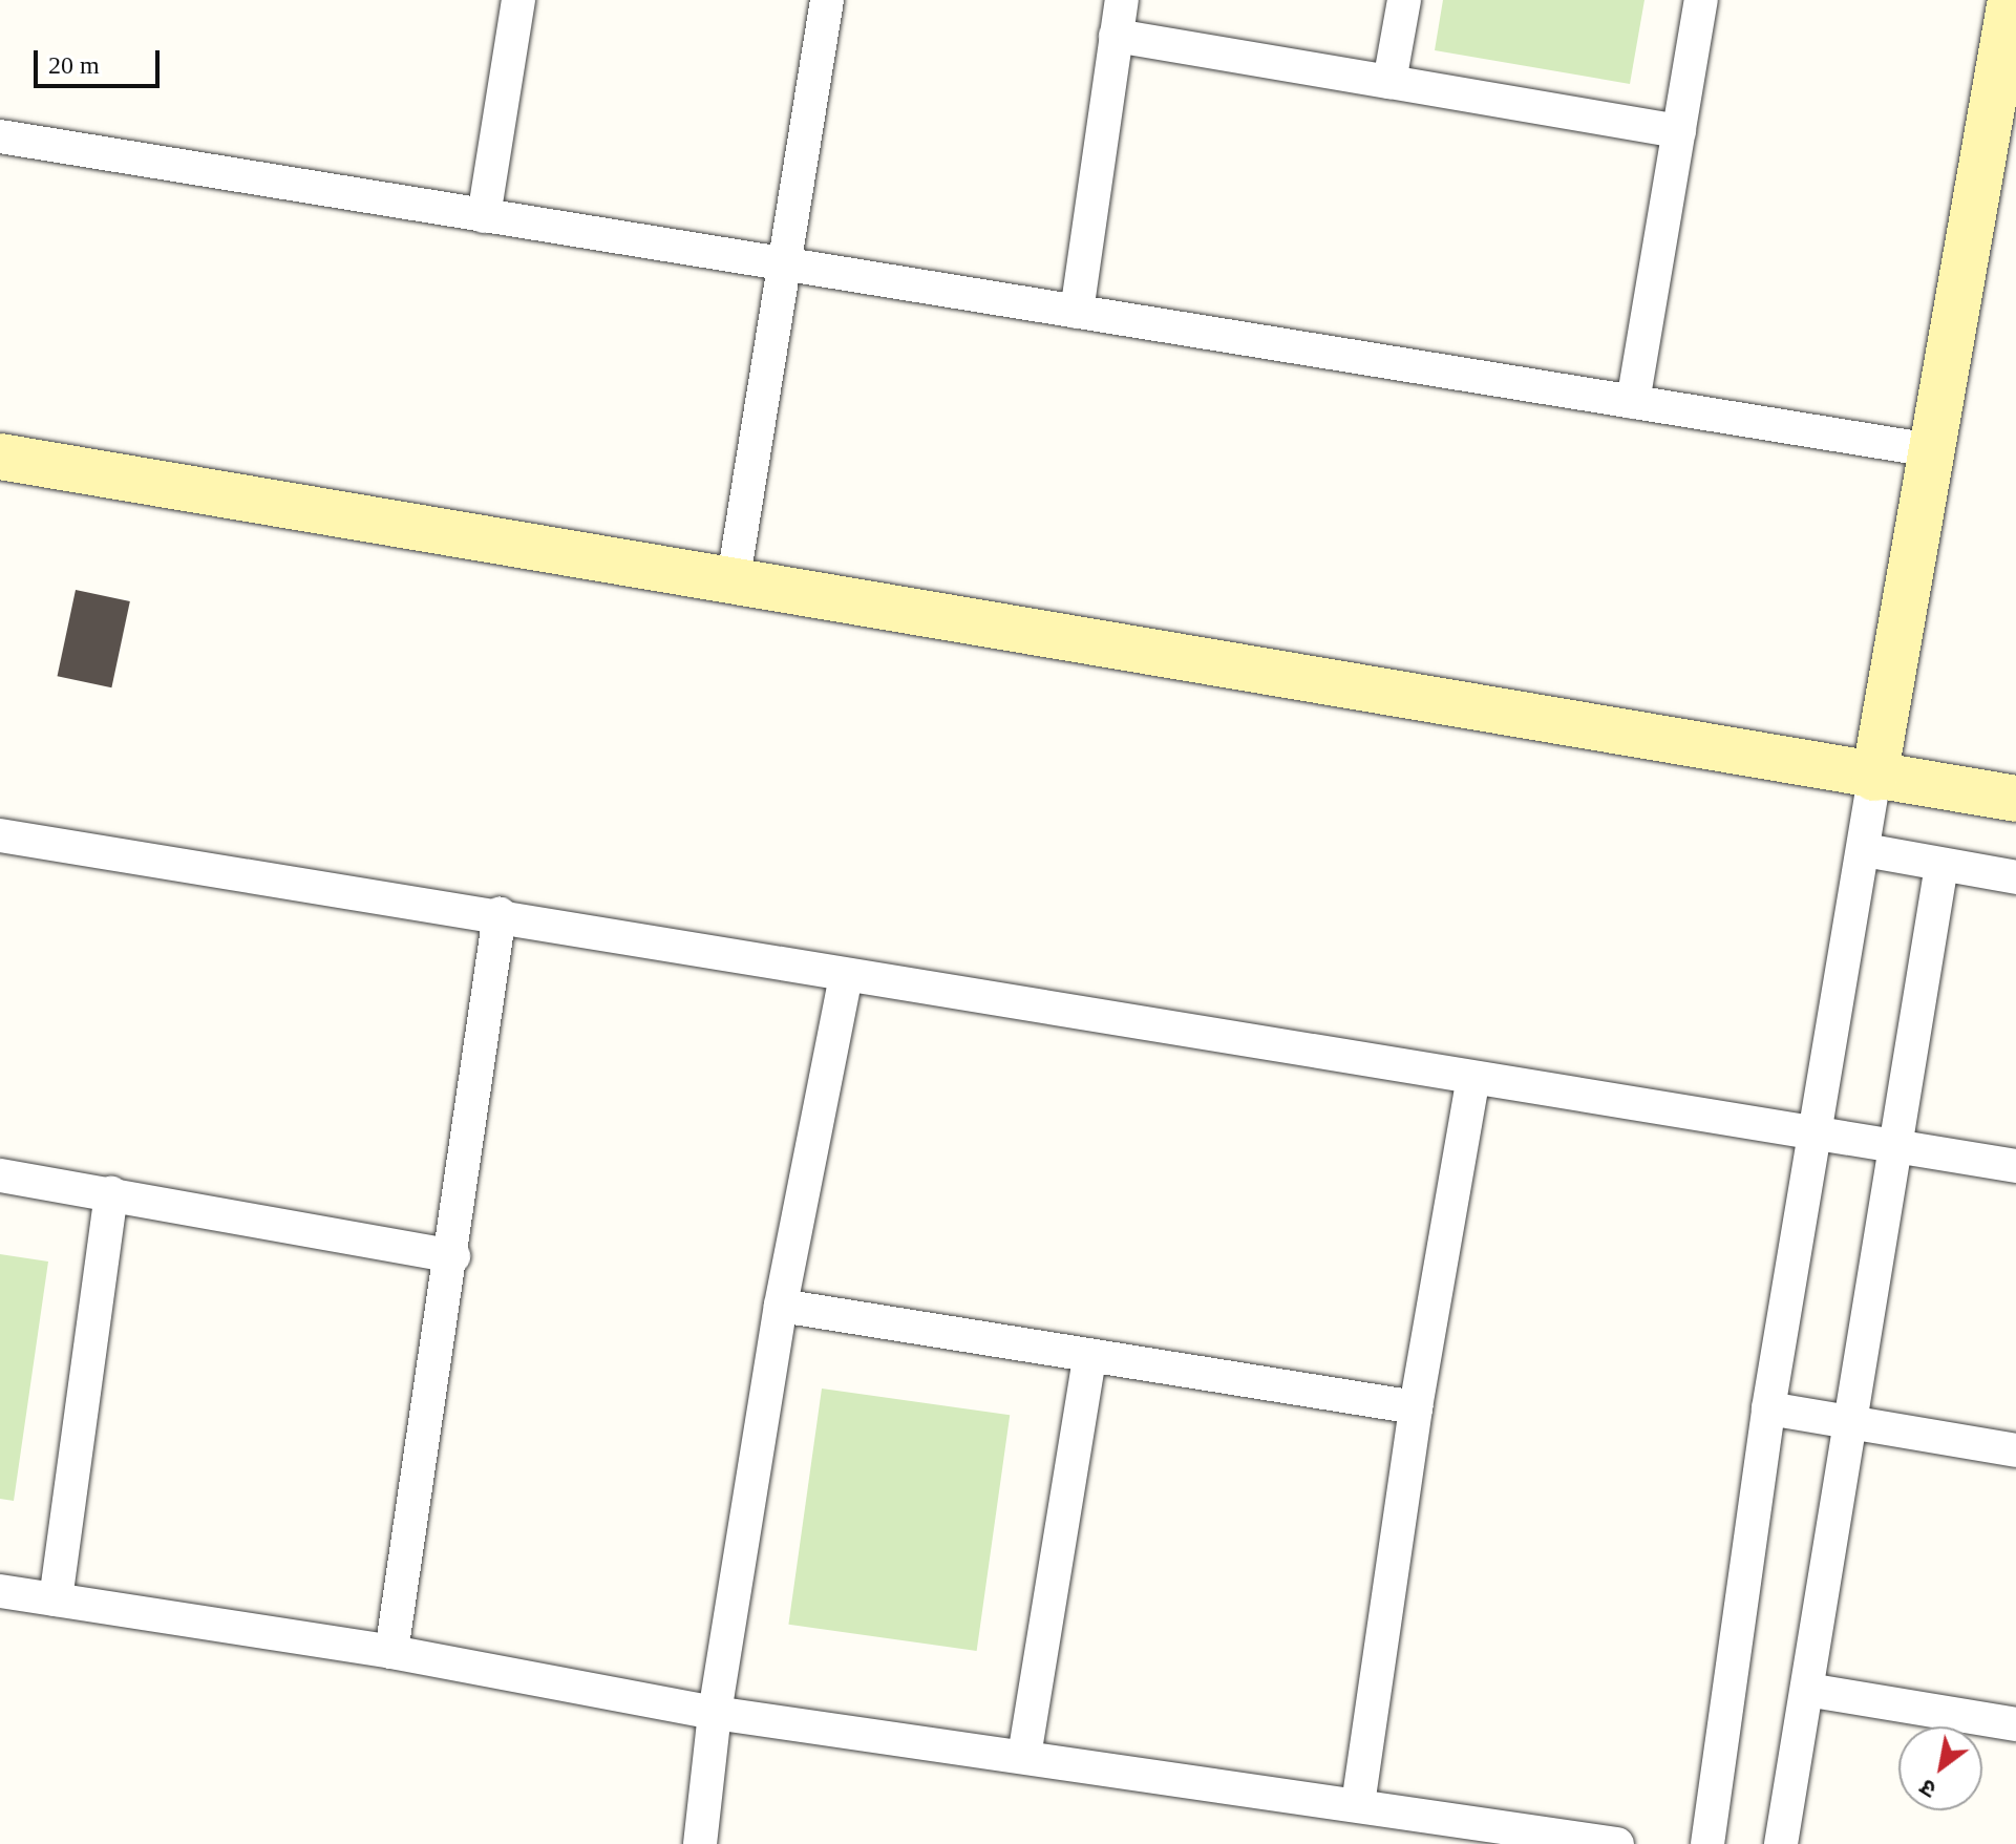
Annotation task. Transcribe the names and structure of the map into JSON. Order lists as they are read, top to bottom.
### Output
{
  "scale_bar": "20 m",
  "north": "bottom left"
}
